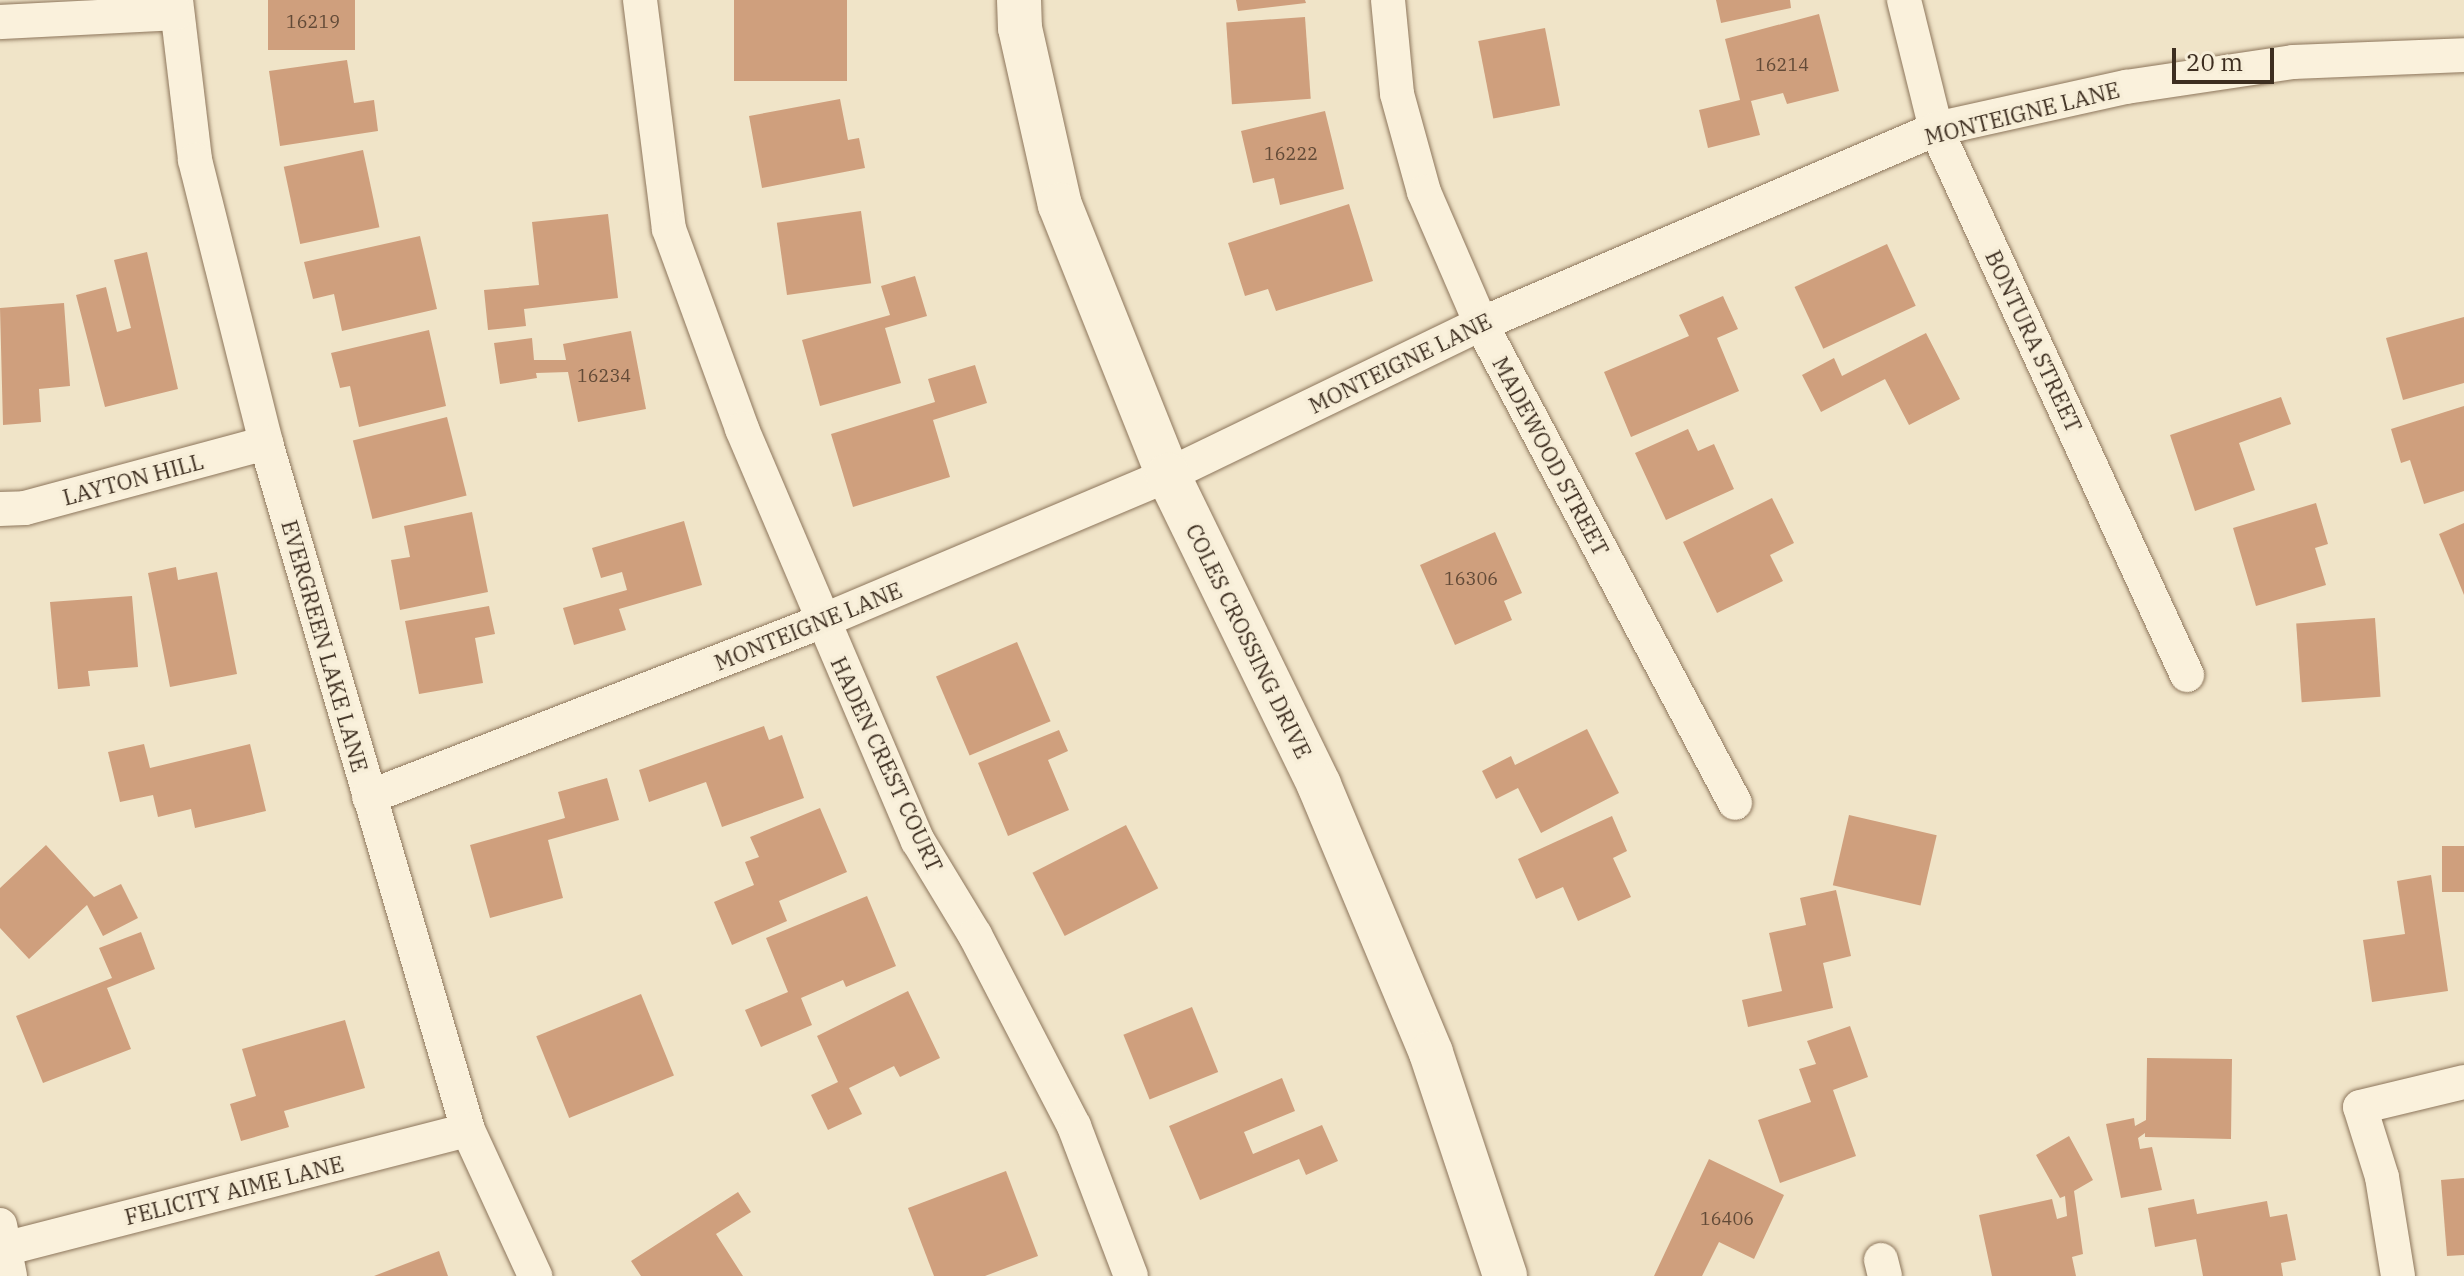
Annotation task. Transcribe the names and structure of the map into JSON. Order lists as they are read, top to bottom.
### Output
{
  "streets": {
    "street": [
      "MONTEIGNE LANE",
      "BONTURA STREET",
      "MADEWOOD STREET",
      "LAYTON HILL",
      "COLES CROSSING DRIVE",
      "EVERGREEN LAKE LANE",
      "HADEN CREST COURT",
      "FELICITY AIME LANE"
    ]
  },
  "crossings": [
    ["MONTEIGNE LANE", "BONTURA STREET"],
    ["MONTEIGNE LANE", "MADEWOOD STREET"],
    ["MONTEIGNE LANE", "COLES CROSSING DRIVE"],
    ["MONTEIGNE LANE", "EVERGREEN LAKE LANE"],
    ["MONTEIGNE LANE", "HADEN CREST COURT"],
    ["LAYTON HILL", "EVERGREEN LAKE LANE"],
    ["EVERGREEN LAKE LANE", "FELICITY AIME LANE"]
  ],
  "house_numbers": [
    "16219",
    "16214",
    "16222",
    "16234",
    "16306",
    "16406"
  ],
  "scale_bar": "20 m"
}
